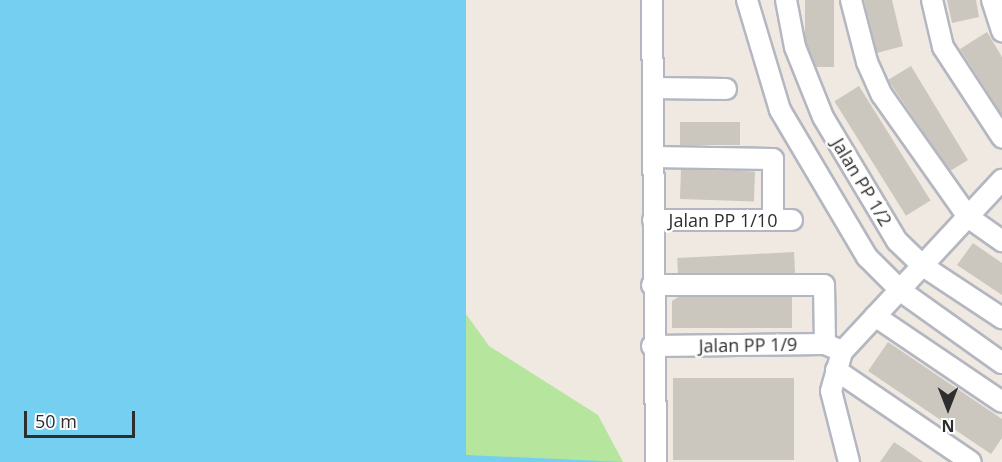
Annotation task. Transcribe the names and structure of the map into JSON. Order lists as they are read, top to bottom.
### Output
{
  "streets": {
    "street": ["Jalan PP 1/2", "Jalan PP 1/10", "Jalan PP 1/9"]
  },
  "scale_bar": "50 m",
  "north": "bottom"
}
